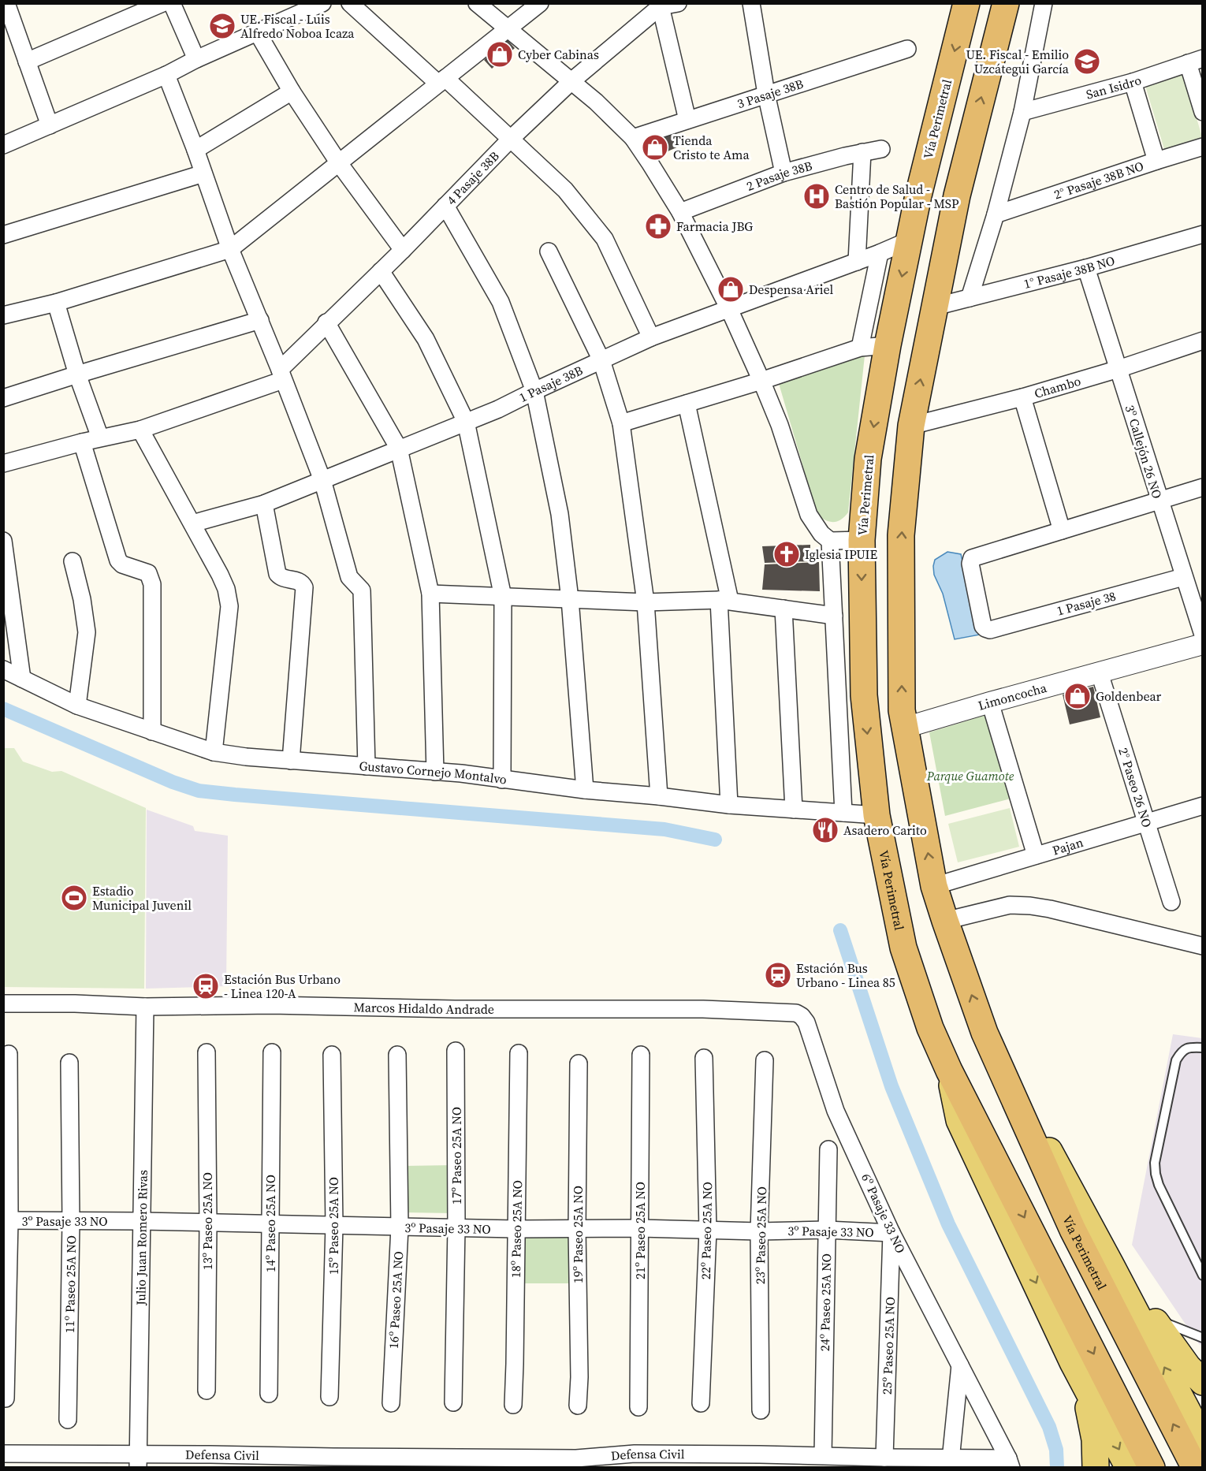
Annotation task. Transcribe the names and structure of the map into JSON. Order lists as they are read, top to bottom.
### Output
{
  "streets": {
    "highway": ["Vía Perimetral"],
    "street": [
      "San Isidro",
      "3 Pasaje 38B",
      "2 Pasaje 38B",
      "4 Pasaje 38B",
      "2° Pasaje 38B NO",
      "1° Pasaje 38B NO",
      "1 Pasaje 38B",
      "Chambo",
      "3º Callejón 26 NO",
      "1 Pasaje 38",
      "Limoncocha",
      "Gustavo Cornejo Montalvo",
      "2° Paseo 26 NO",
      "Pajan",
      "Marcos Hidaldo Andrade",
      "17º Paseo 25A NO",
      "6º Pasaje 33 NO",
      "3º Pasaje 33 NO",
      "13º Paseo 25A NO",
      "14º Paseo 25A NO",
      "15º Paseo 25A NO",
      "18º Paseo 25A NO",
      "21º Paseo 25A NO",
      "22º Paseo 25A NO",
      "19º Paseo 25A NO",
      "23º Paseo 25A NO",
      "Julio Juan Romero Rivas",
      "11º Paseo 25A NO",
      "16º Paseo 25A NO",
      "24º Paseo 25A NO",
      "25º Paseo 25A NO",
      "Defensa Civil"
    ]
  },
  "crossings": [
    ["Vía Perimetral", "1° Pasaje 38B NO"],
    ["Vía Perimetral", "1 Pasaje 38B"],
    ["Vía Perimetral", "Chambo"],
    ["Vía Perimetral", "Limoncocha"],
    ["Vía Perimetral", "Gustavo Cornejo Montalvo"],
    ["Vía Perimetral", "Pajan"],
    ["1° Pasaje 38B NO", "3º Callejón 26 NO"],
    ["Chambo", "3º Callejón 26 NO"],
    ["3º Callejón 26 NO", "1 Pasaje 38"],
    ["Limoncocha", "2° Paseo 26 NO"],
    ["2° Paseo 26 NO", "Pajan"],
    ["Marcos Hidaldo Andrade", "6º Pasaje 33 NO"],
    ["Marcos Hidaldo Andrade", "Julio Juan Romero Rivas"],
    ["17º Paseo 25A NO", "3º Pasaje 33 NO"],
    ["6º Pasaje 33 NO", "3º Pasaje 33 NO"],
    ["6º Pasaje 33 NO", "25º Paseo 25A NO"],
    ["6º Pasaje 33 NO", "Defensa Civil"],
    ["3º Pasaje 33 NO", "13º Paseo 25A NO"],
    ["3º Pasaje 33 NO", "14º Paseo 25A NO"],
    ["3º Pasaje 33 NO", "15º Paseo 25A NO"],
    ["3º Pasaje 33 NO", "18º Paseo 25A NO"],
    ["3º Pasaje 33 NO", "21º Paseo 25A NO"],
    ["3º Pasaje 33 NO", "22º Paseo 25A NO"],
    ["3º Pasaje 33 NO", "19º Paseo 25A NO"],
    ["3º Pasaje 33 NO", "23º Paseo 25A NO"],
    ["3º Pasaje 33 NO", "Julio Juan Romero Rivas"],
    ["3º Pasaje 33 NO", "11º Paseo 25A NO"],
    ["3º Pasaje 33 NO", "16º Paseo 25A NO"],
    ["3º Pasaje 33 NO", "24º Paseo 25A NO"],
    ["3º Pasaje 33 NO", "25º Paseo 25A NO"],
    ["Julio Juan Romero Rivas", "Defensa Civil"],
    ["24º Paseo 25A NO", "Defensa Civil"],
    ["25º Paseo 25A NO", "Defensa Civil"]
  ],
  "parks": ["Parque Guamote"],
  "places": {
    "school or university": ["UE. Fiscal - Luis Alfredo Noboa Icaza", "UE. Fiscal - Emilio Uzcátegui García"],
    "shop": [
      "Cyber Cabinas",
      "Tienda Cristo te Ama",
      "Despensa Ariel",
      "Goldenbear"
    ],
    "hospital": ["Centro de Salud - Bastión Popular - MSP"],
    "pharmacy": ["Farmacia JBG"],
    "church": ["Iglesia IPUIE"],
    "restaurant": ["Asadero Carito"],
    "sports": ["Estadio Municipal Juvenil"],
    "station": ["Estación Bus Urbano - Linea 85", "Estación Bus Urbano - Linea 120-A"]
  }
}
